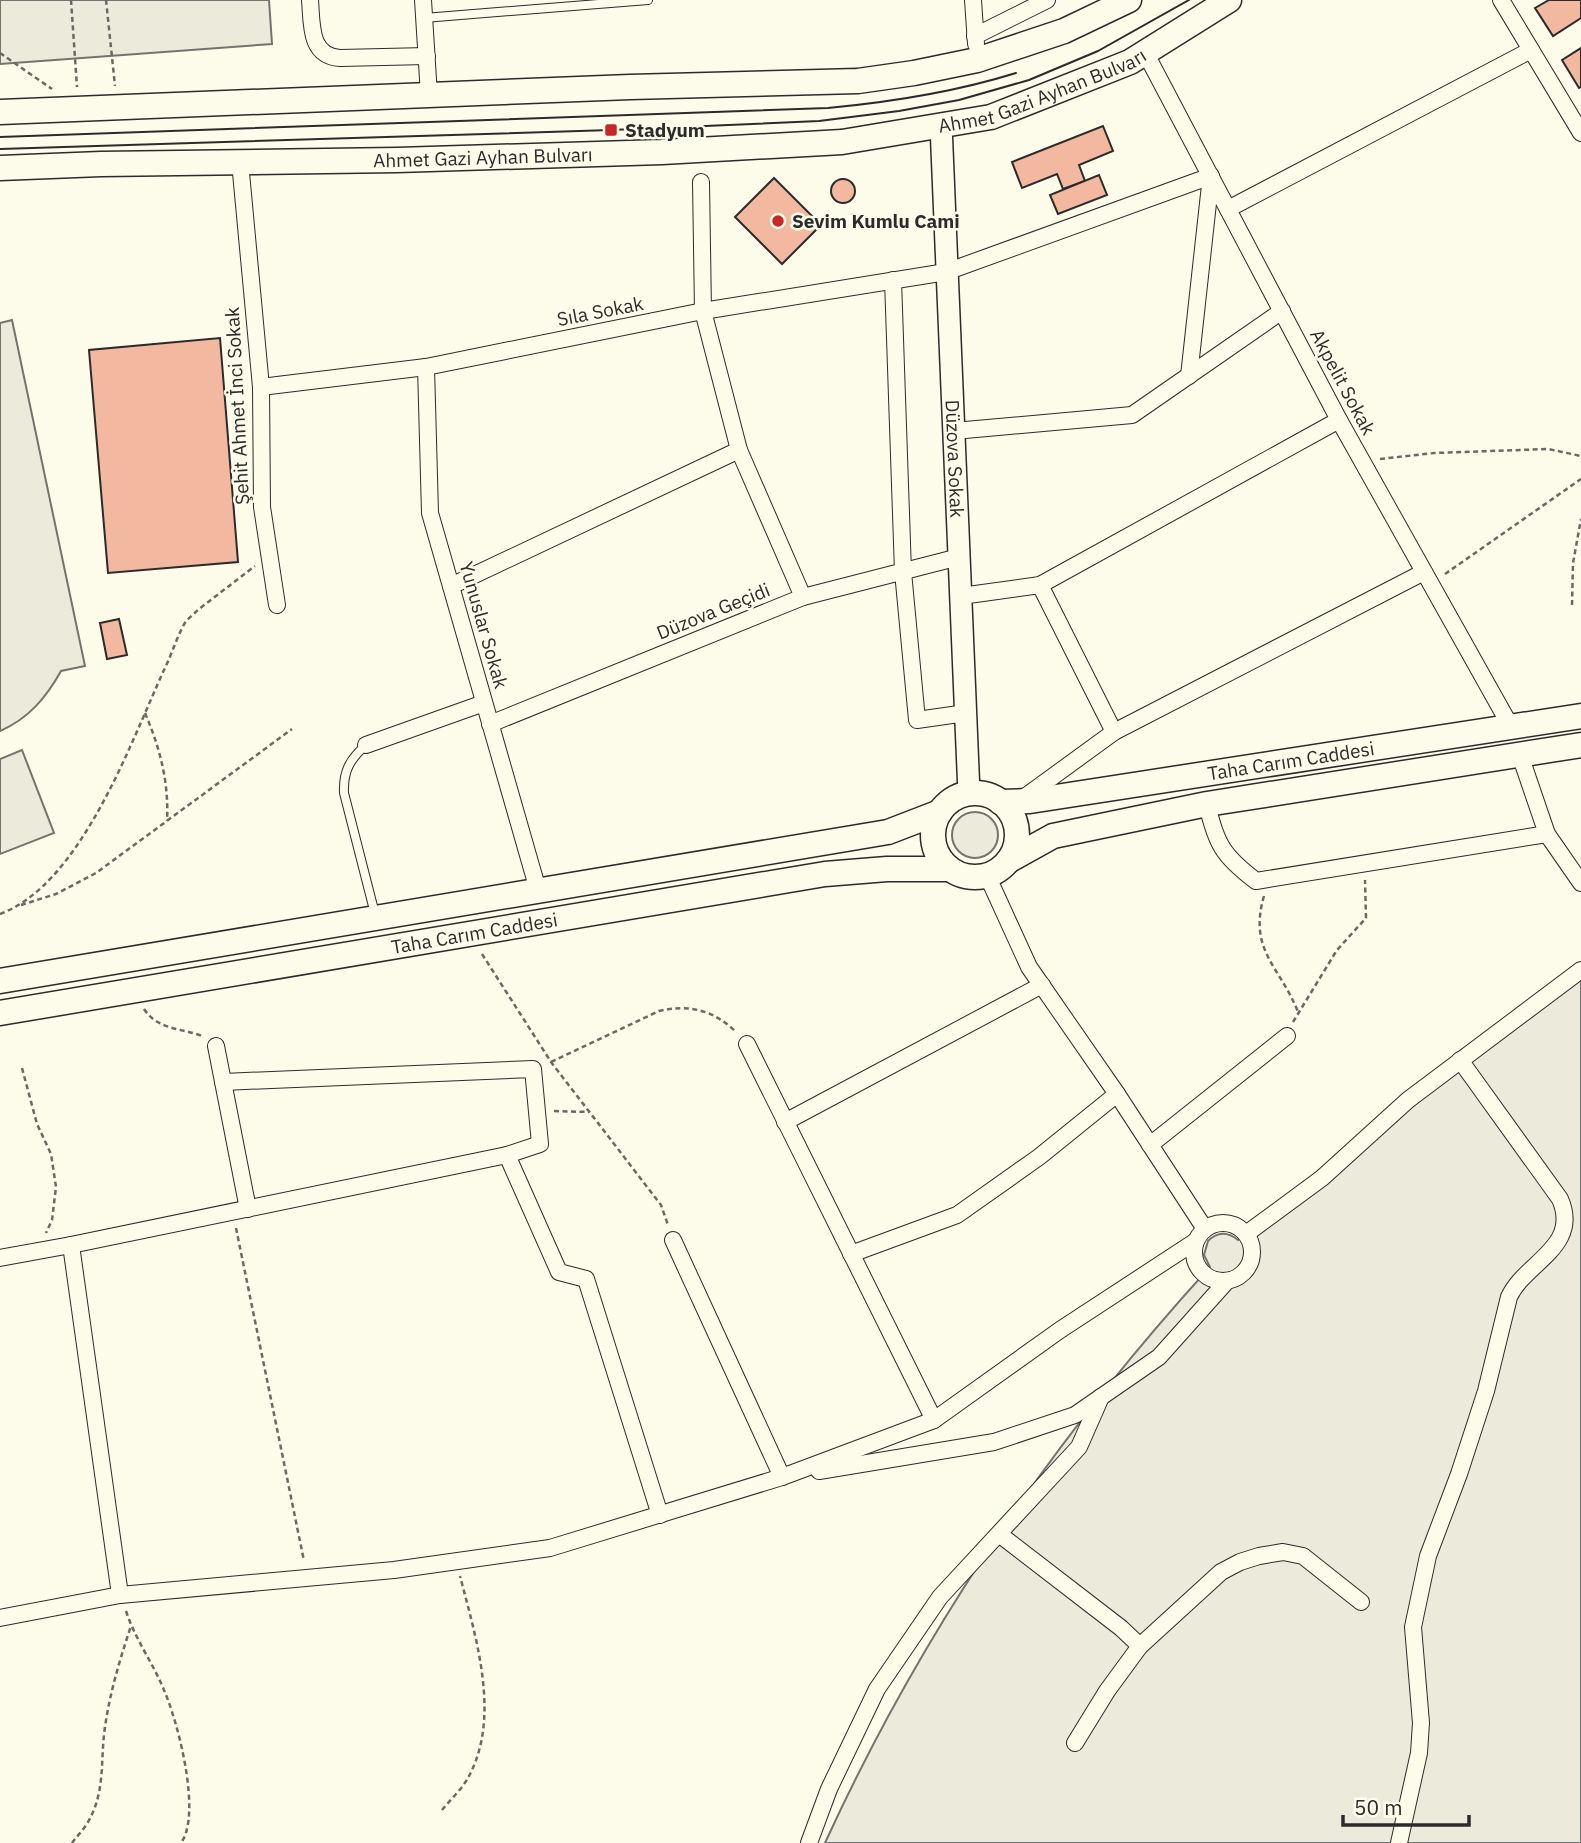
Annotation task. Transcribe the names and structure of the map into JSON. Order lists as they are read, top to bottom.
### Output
{
  "streets": {
    "main road": ["Ahmet Gazi Ayhan Bulvarı", "Taha Carım Caddesi"],
    "street": [
      "Sıla Sokak",
      "Akpelit Sokak",
      "Şehit Ahmet İnci Sokak",
      "Düzova Sokak",
      "Düzova Geçidi",
      "Yunuslar Sokak"
    ]
  },
  "crossings": [
    ["Ahmet Gazi Ayhan Bulvarı", "Akpelit Sokak"],
    ["Ahmet Gazi Ayhan Bulvarı", "Şehit Ahmet İnci Sokak"],
    ["Ahmet Gazi Ayhan Bulvarı", "Düzova Sokak"],
    ["Sıla Sokak", "Akpelit Sokak"],
    ["Sıla Sokak", "Şehit Ahmet İnci Sokak"],
    ["Sıla Sokak", "Düzova Sokak"],
    ["Sıla Sokak", "Yunuslar Sokak"],
    ["Akpelit Sokak", "Taha Carım Caddesi"],
    ["Düzova Sokak", "Düzova Geçidi"],
    ["Düzova Sokak", "Taha Carım Caddesi"],
    ["Düzova Geçidi", "Yunuslar Sokak"],
    ["Yunuslar Sokak", "Taha Carım Caddesi"]
  ],
  "places": {
    "transit": ["Stadyum"],
    "other": ["Sevim Kumlu Cami"]
  },
  "scale_bar": "50 m"
}
